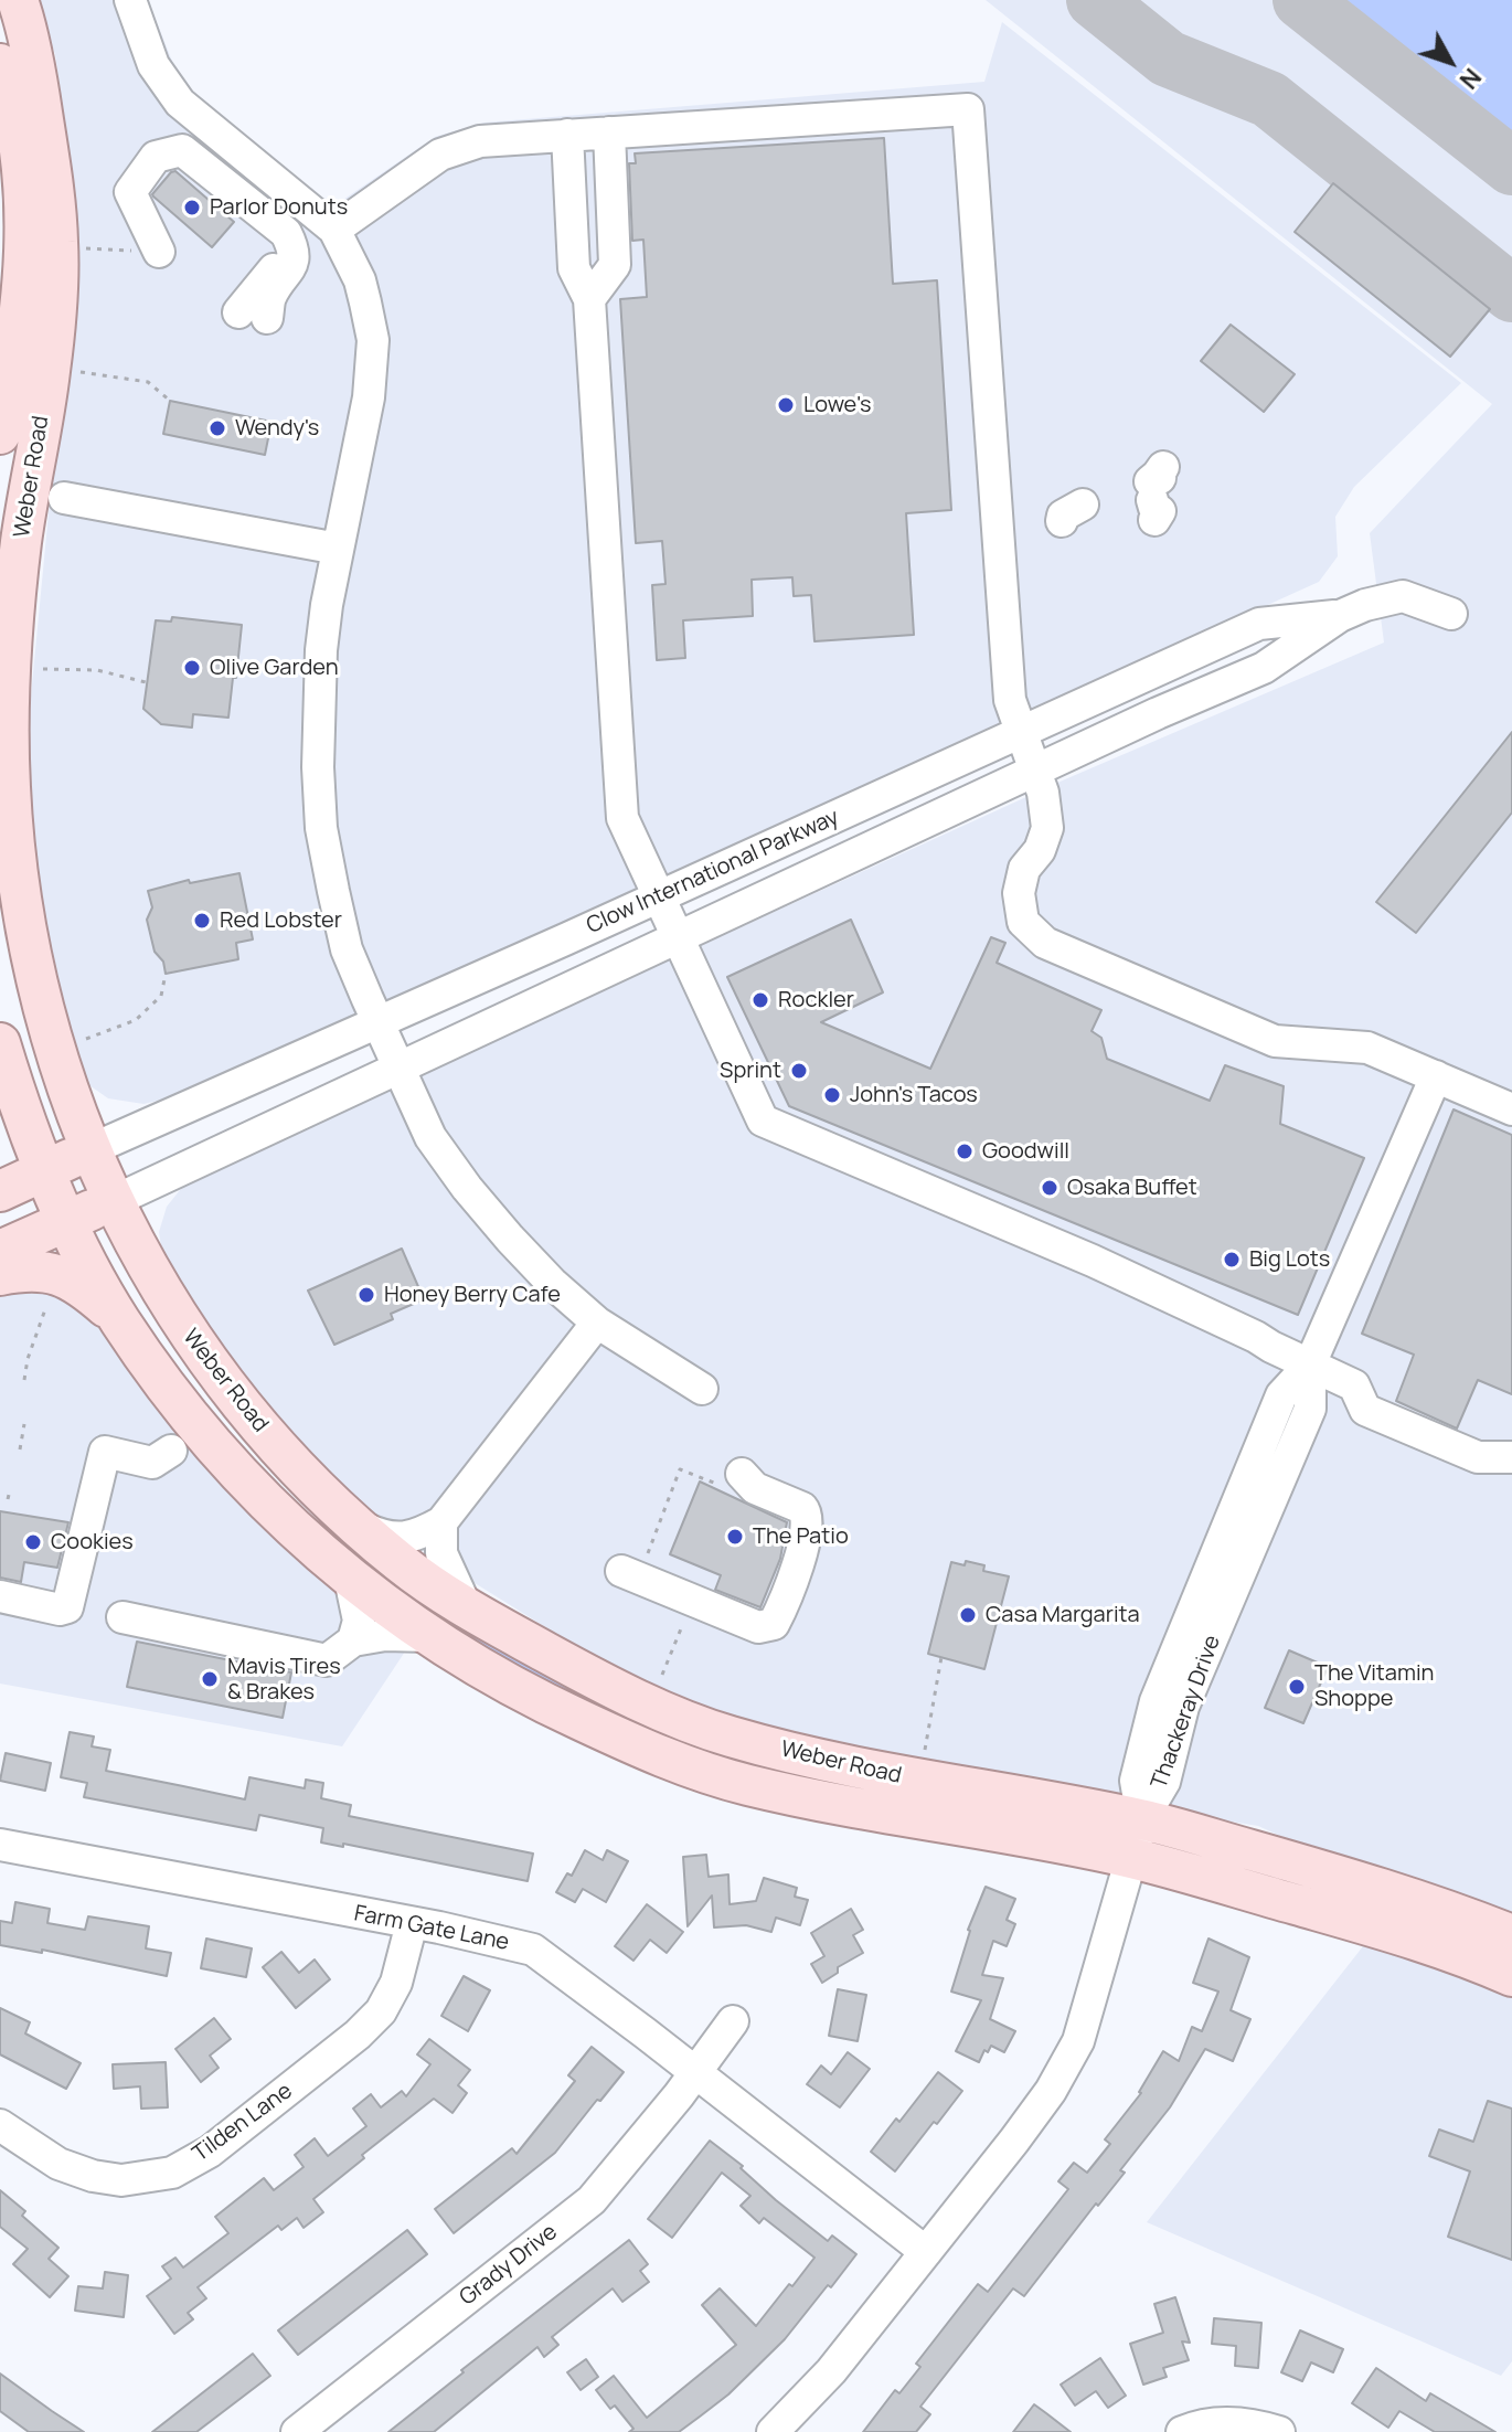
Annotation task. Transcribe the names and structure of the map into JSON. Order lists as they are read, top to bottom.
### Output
{
  "streets": {
    "main road": ["Weber Road"],
    "street": [
      "Clow International Parkway",
      "Thackeray Drive",
      "Farm Gate Lane",
      "Tilden Lane",
      "Grady Drive"
    ]
  },
  "crossings": [
    ["Weber Road", "Clow International Parkway"],
    ["Weber Road", "Thackeray Drive"],
    ["Thackeray Drive", "Farm Gate Lane"],
    ["Farm Gate Lane", "Tilden Lane"],
    ["Farm Gate Lane", "Grady Drive"]
  ],
  "places": [
    "Parlor Donuts",
    "Lowe's",
    "Wendy's",
    "Olive Garden",
    "Red Lobster",
    "Rockler",
    "Sprint",
    "John's Tacos",
    "Goodwill",
    "Osaka Buffet",
    "Big Lots",
    "Honey Berry Cafe",
    "The Patio",
    "Cookies",
    "Casa Margarita",
    "Mavis Tires & Brakes",
    "The Vitamin Shoppe"
  ],
  "north": "bottom right"
}
